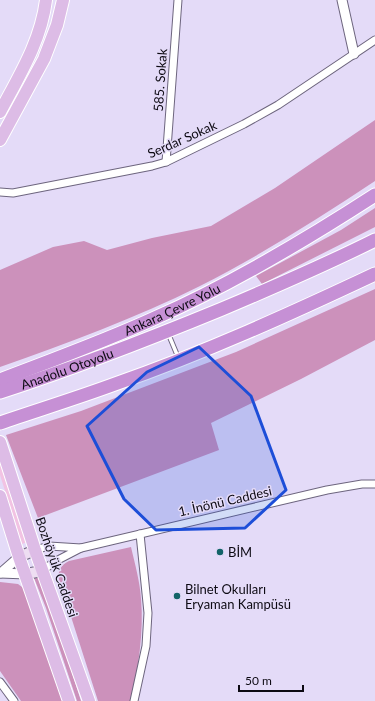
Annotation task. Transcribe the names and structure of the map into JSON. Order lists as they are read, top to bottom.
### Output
{
  "streets": {
    "highway": ["Ankara Çevre Yolu", "Anadolu Otoyolu"],
    "main road": ["Bozhöyük Caddesi"],
    "street": ["585. Sokak", "Serdar Sokak", "1. İnönü Caddesi"]
  },
  "crossings": [
    ["585. Sokak", "Serdar Sokak"]
  ],
  "places": ["BİM", "Bilnet Okulları Eryaman Kampüsü"],
  "scale_bar": "50 m"
}
